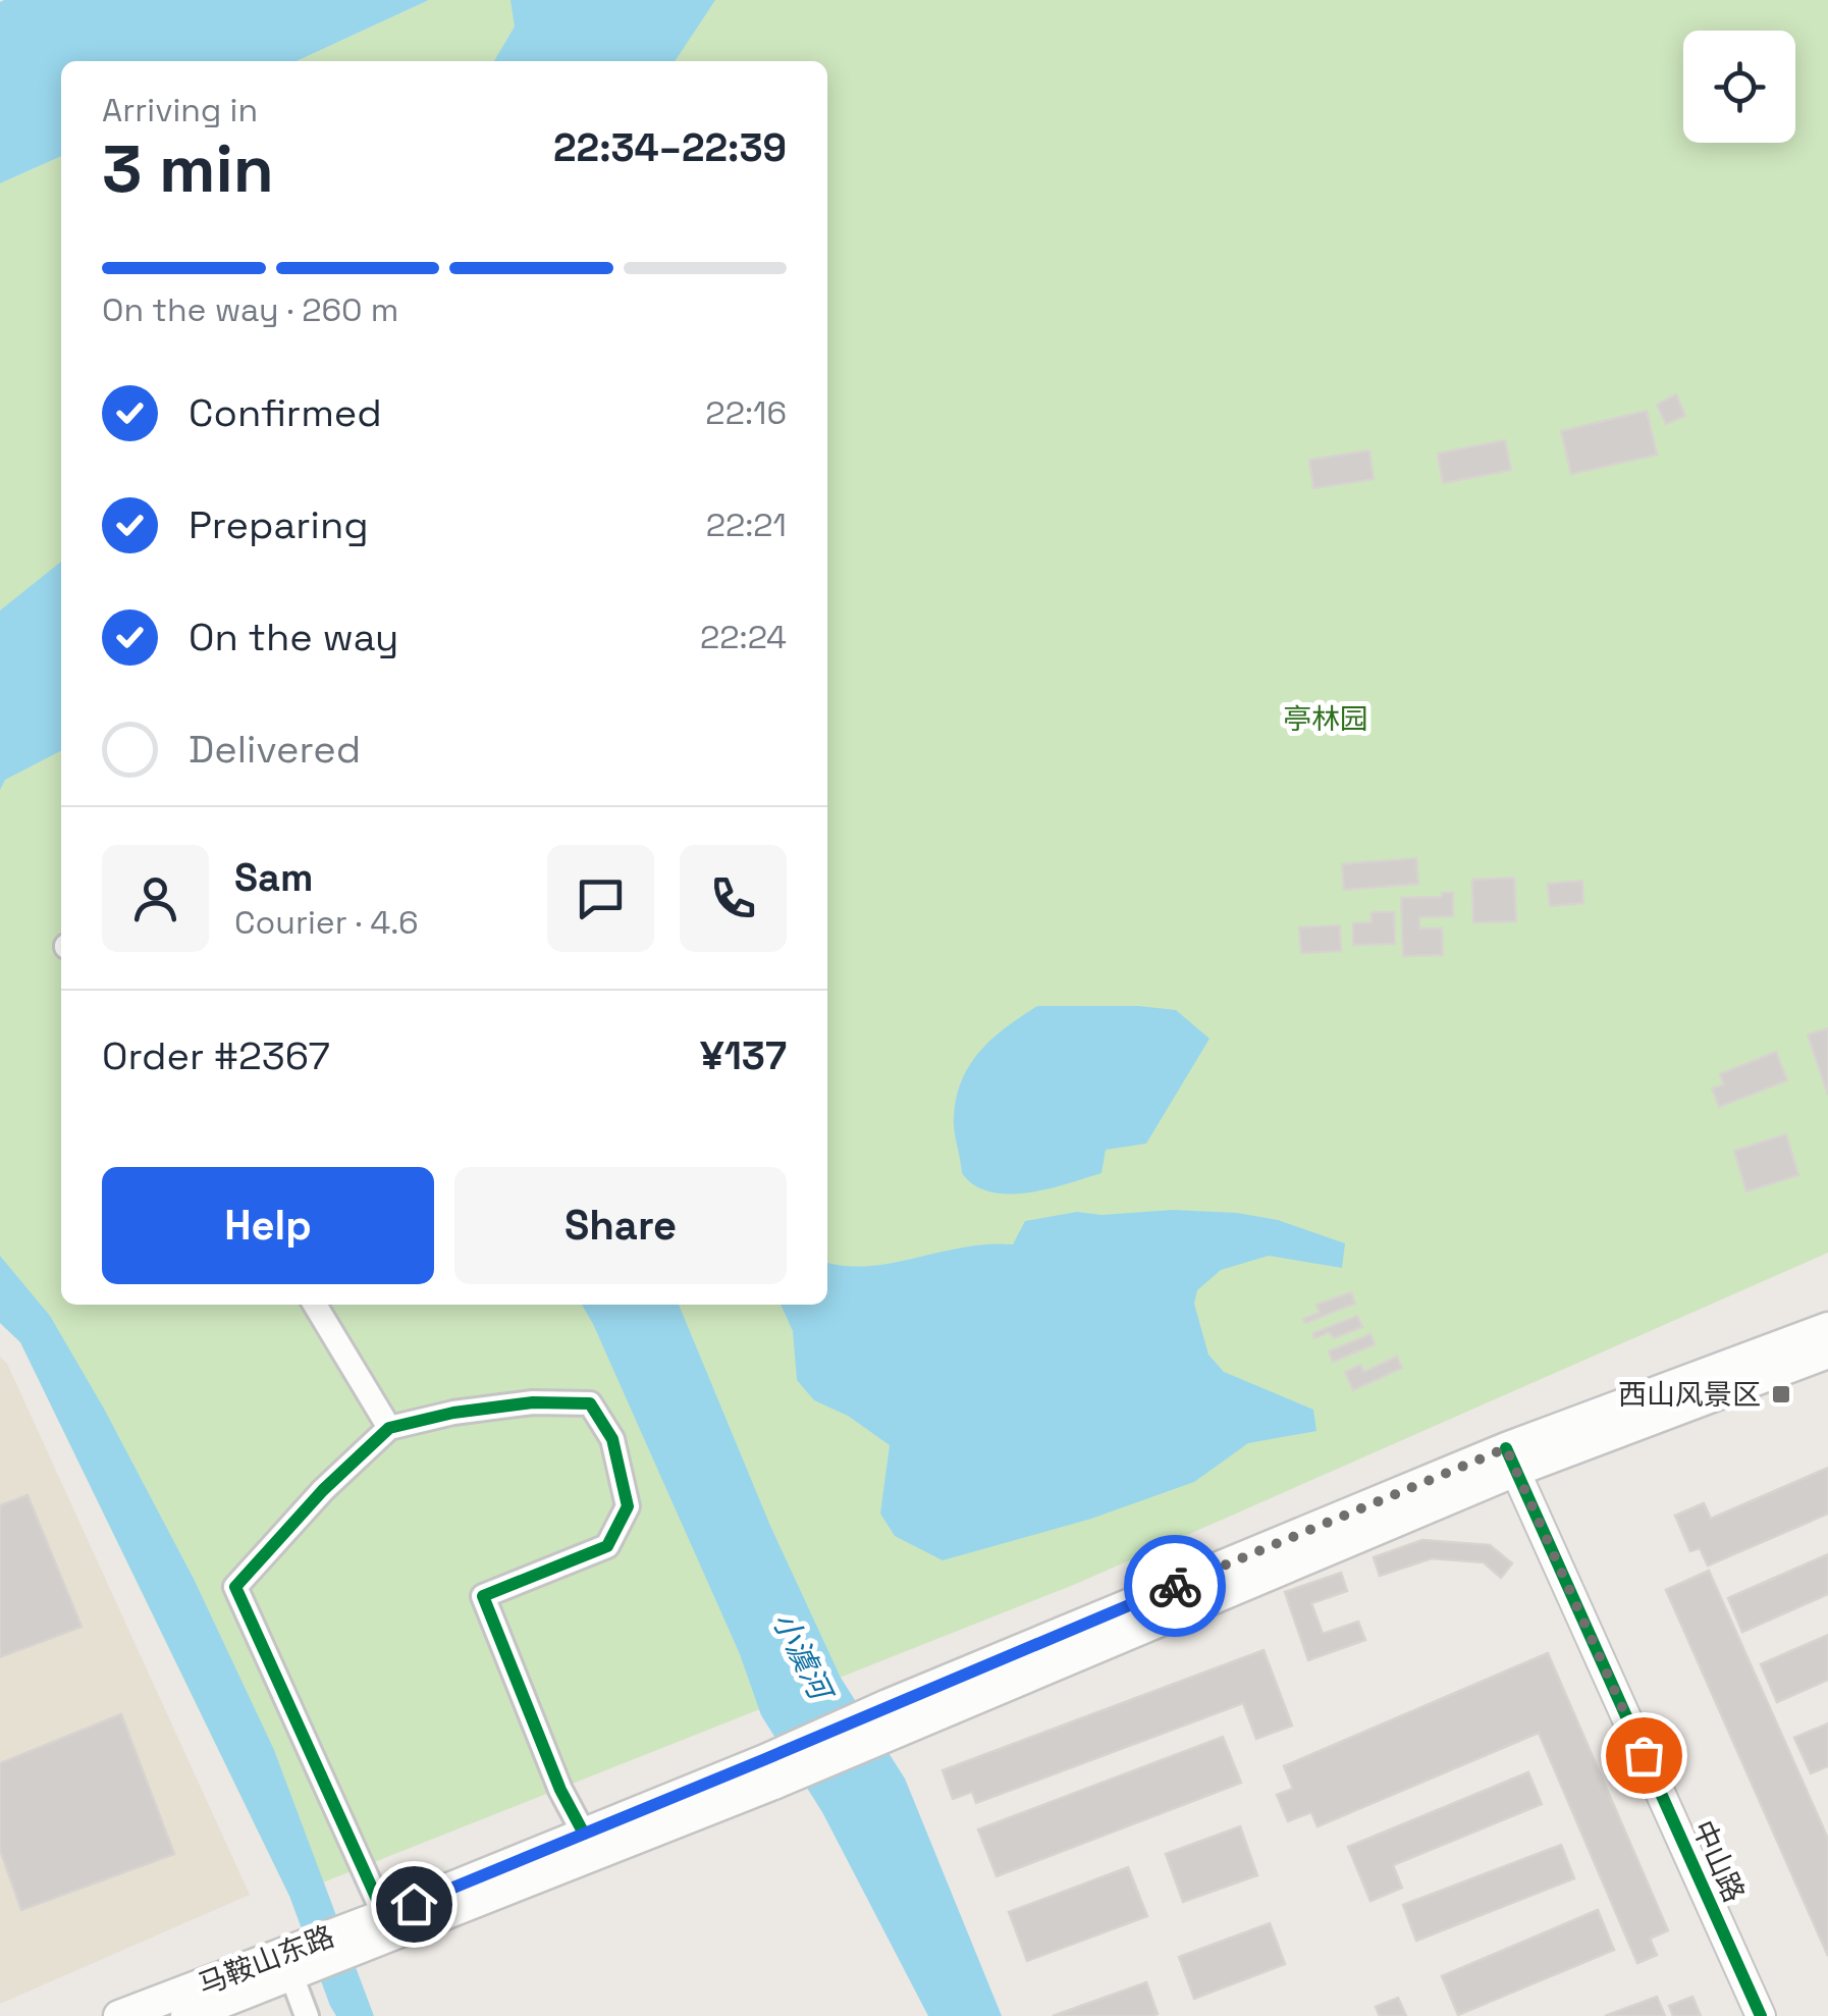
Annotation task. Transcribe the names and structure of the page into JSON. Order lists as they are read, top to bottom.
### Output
{
  "streets": {
    "main road": ["马鞍山东路"],
    "street": ["中山路"]
  },
  "crossings": [
    ["中山路", "马鞍山东路"]
  ],
  "water": ["小澞河"],
  "parks": ["亭林园"],
  "places": {
    "transit": ["西山风景区"]
  },
  "page": {
    "heading": ["3 min", "Arriving in", "22:34–22:39"],
    "panel": [
      "Sam",
      "Courier · 4.6",
      "Order #2367",
      "¥137"
    ],
    "bar": "On the way · 260 m",
    "list": [
      ["Confirmed", "22:16"],
      ["Preparing", "22:21"],
      ["On the way", "22:24"],
      "Delivered"
    ],
    "buttons": ["Help", "Share"]
  }
}
